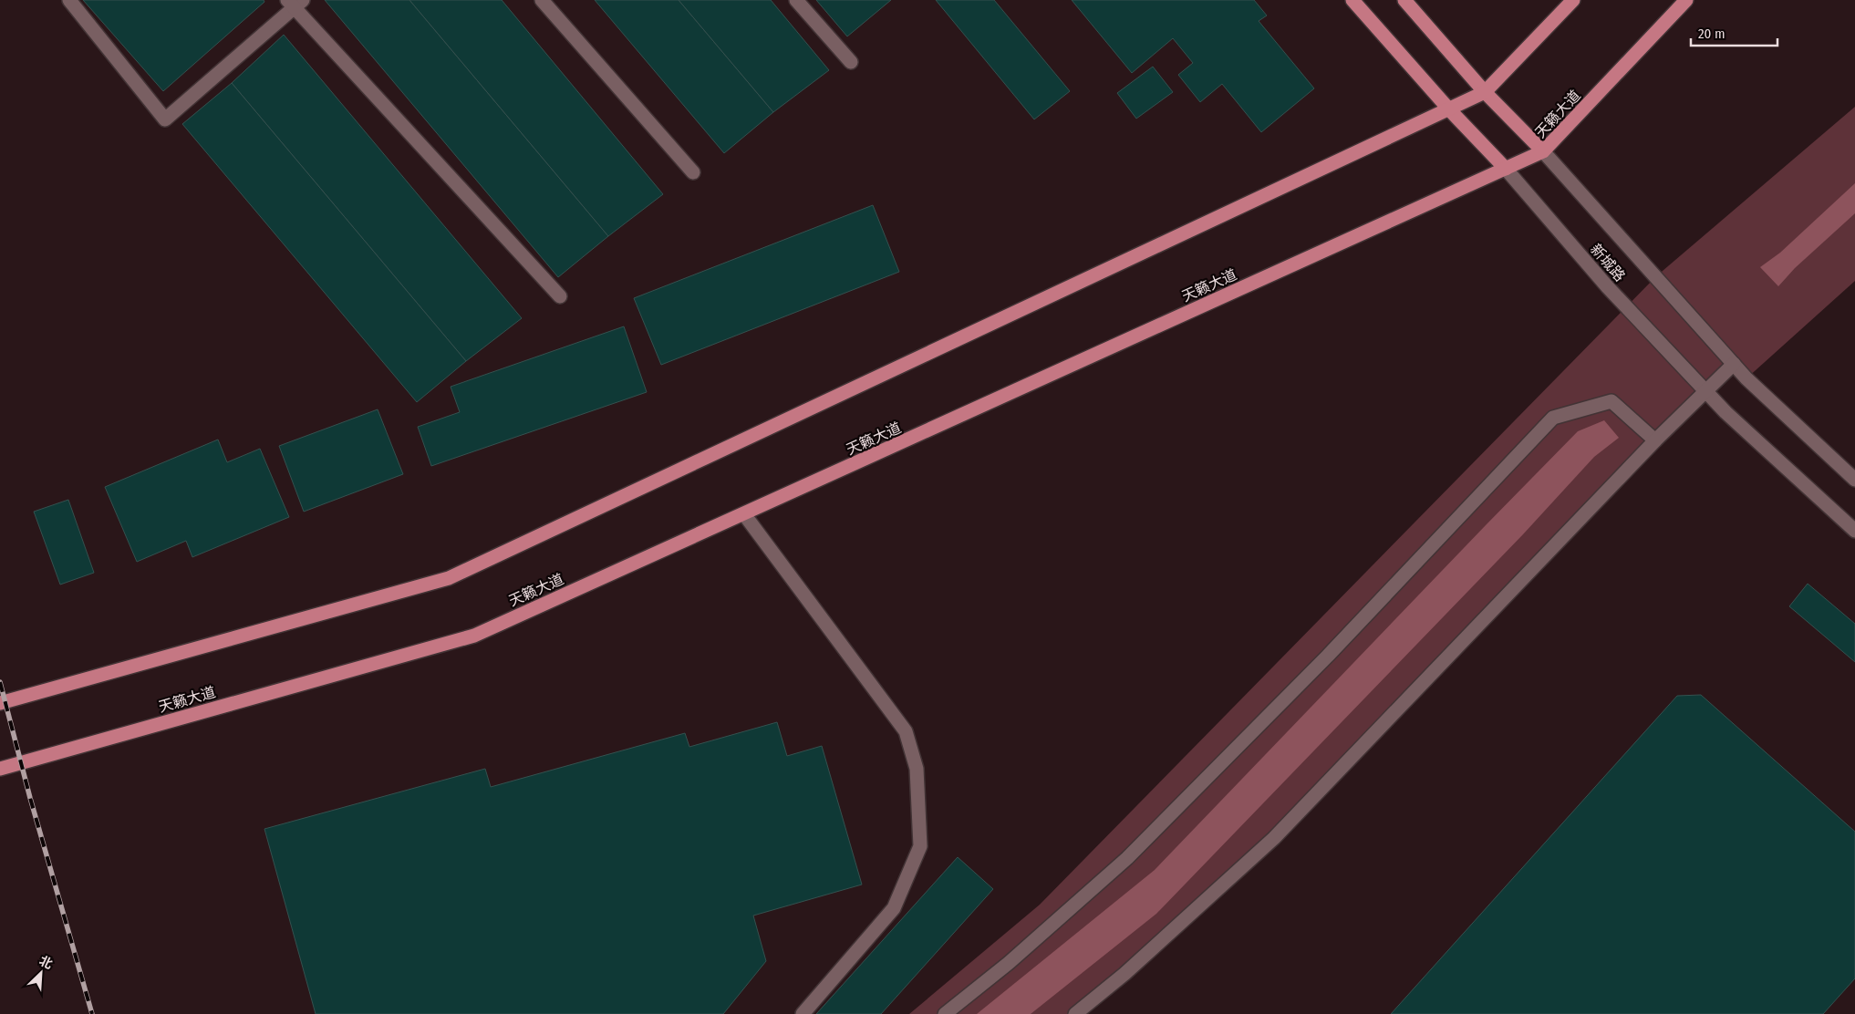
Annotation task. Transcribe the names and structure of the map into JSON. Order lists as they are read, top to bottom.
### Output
{
  "streets": {
    "main road": ["天籁大道", "新城路"]
  },
  "crossings": [
    ["天籁大道", "新城路"]
  ],
  "scale_bar": "20 m",
  "north": "top right"
}
